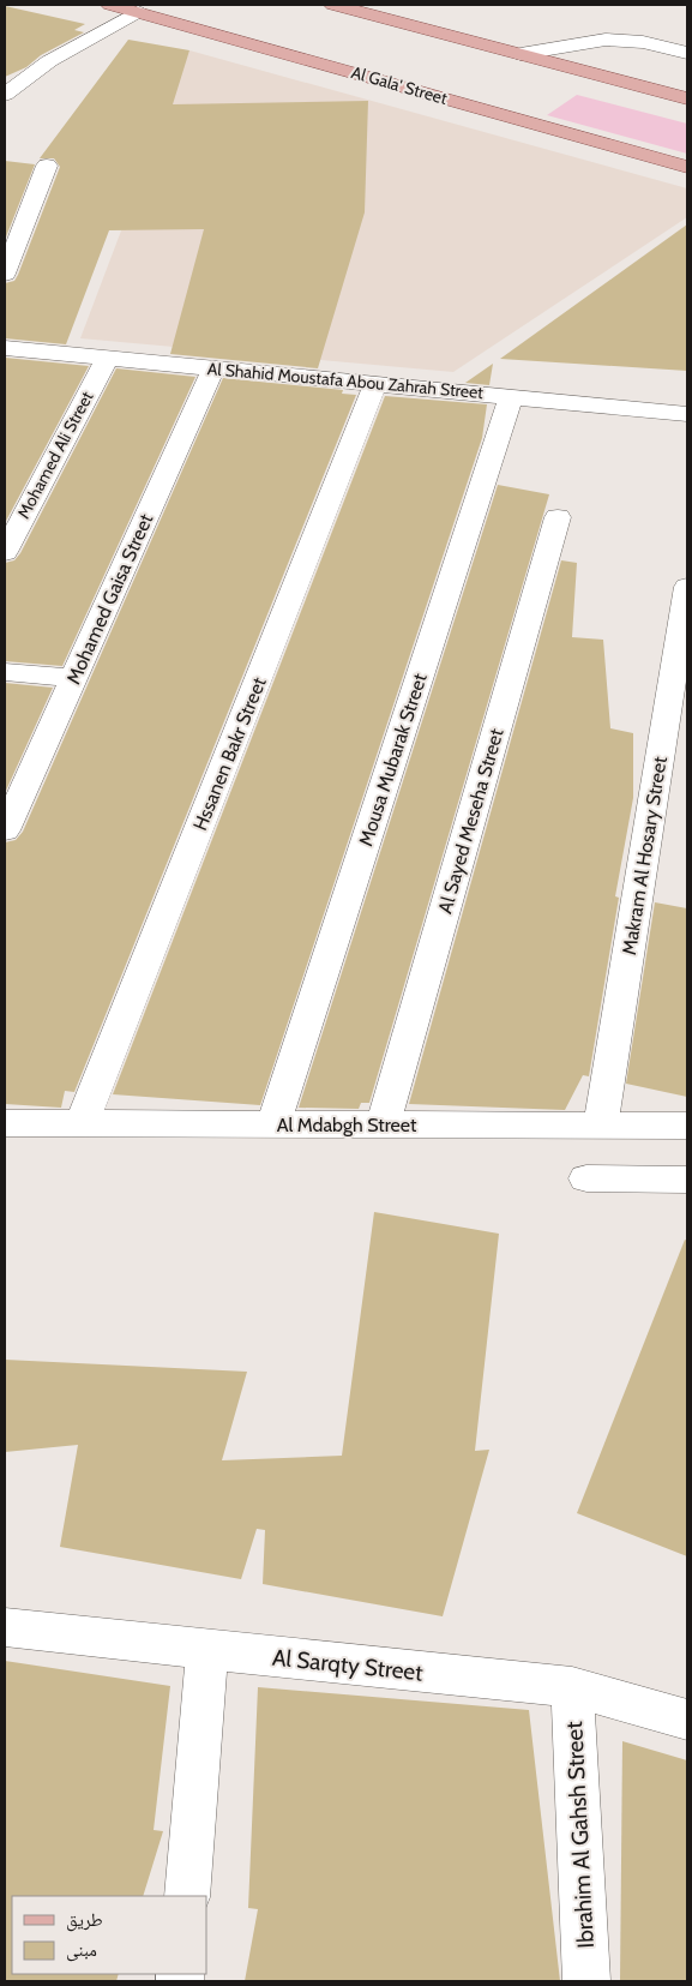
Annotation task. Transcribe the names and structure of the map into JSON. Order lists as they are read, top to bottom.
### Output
{
  "streets": {
    "main road": ["Al Gala' Street"],
    "street": [
      "Al Shahid Moustafa Abou Zahrah Street",
      "Mohamed Ali Street",
      "Mohamed Gaisa Street",
      "Hssanen Bakr Street",
      "Mousa Mubarak Street",
      "Al Sayed Meseha Street",
      "Makram Al Hosary Street",
      "Al Mdabgh Street",
      "Al Sarqty Street",
      "Ibrahim Al Gahsh Street"
    ]
  },
  "crossings": [
    ["Al Shahid Moustafa Abou Zahrah Street", "Mohamed Ali Street"],
    ["Al Shahid Moustafa Abou Zahrah Street", "Mohamed Gaisa Street"],
    ["Al Shahid Moustafa Abou Zahrah Street", "Hssanen Bakr Street"],
    ["Al Shahid Moustafa Abou Zahrah Street", "Mousa Mubarak Street"],
    ["Hssanen Bakr Street", "Al Mdabgh Street"],
    ["Mousa Mubarak Street", "Al Mdabgh Street"],
    ["Al Sayed Meseha Street", "Al Mdabgh Street"],
    ["Makram Al Hosary Street", "Al Mdabgh Street"],
    ["Al Sarqty Street", "Ibrahim Al Gahsh Street"]
  ],
  "legend": ["طريق", "مبنى"]
}
